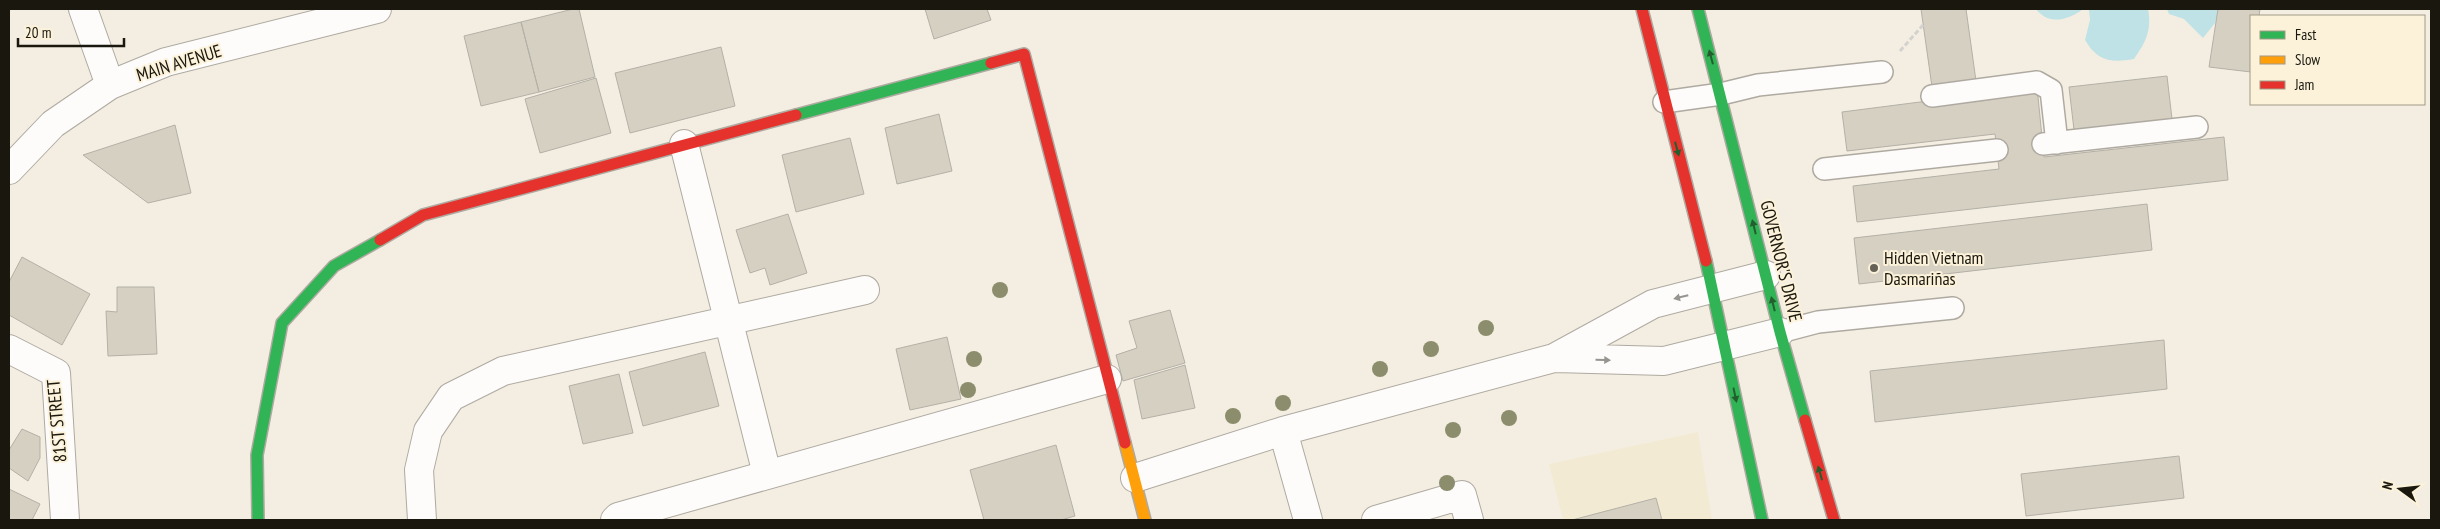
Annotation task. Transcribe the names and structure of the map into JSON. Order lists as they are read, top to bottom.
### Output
{
  "streets": {
    "street": ["MAIN AVENUE", "GOVERNOR'S DRIVE", "81ST STREET"]
  },
  "places": ["Hidden Vietnam Dasmariñas"],
  "legend": ["Fast", "Slow", "Jam"],
  "scale_bar": "20 m",
  "north": "left"
}
